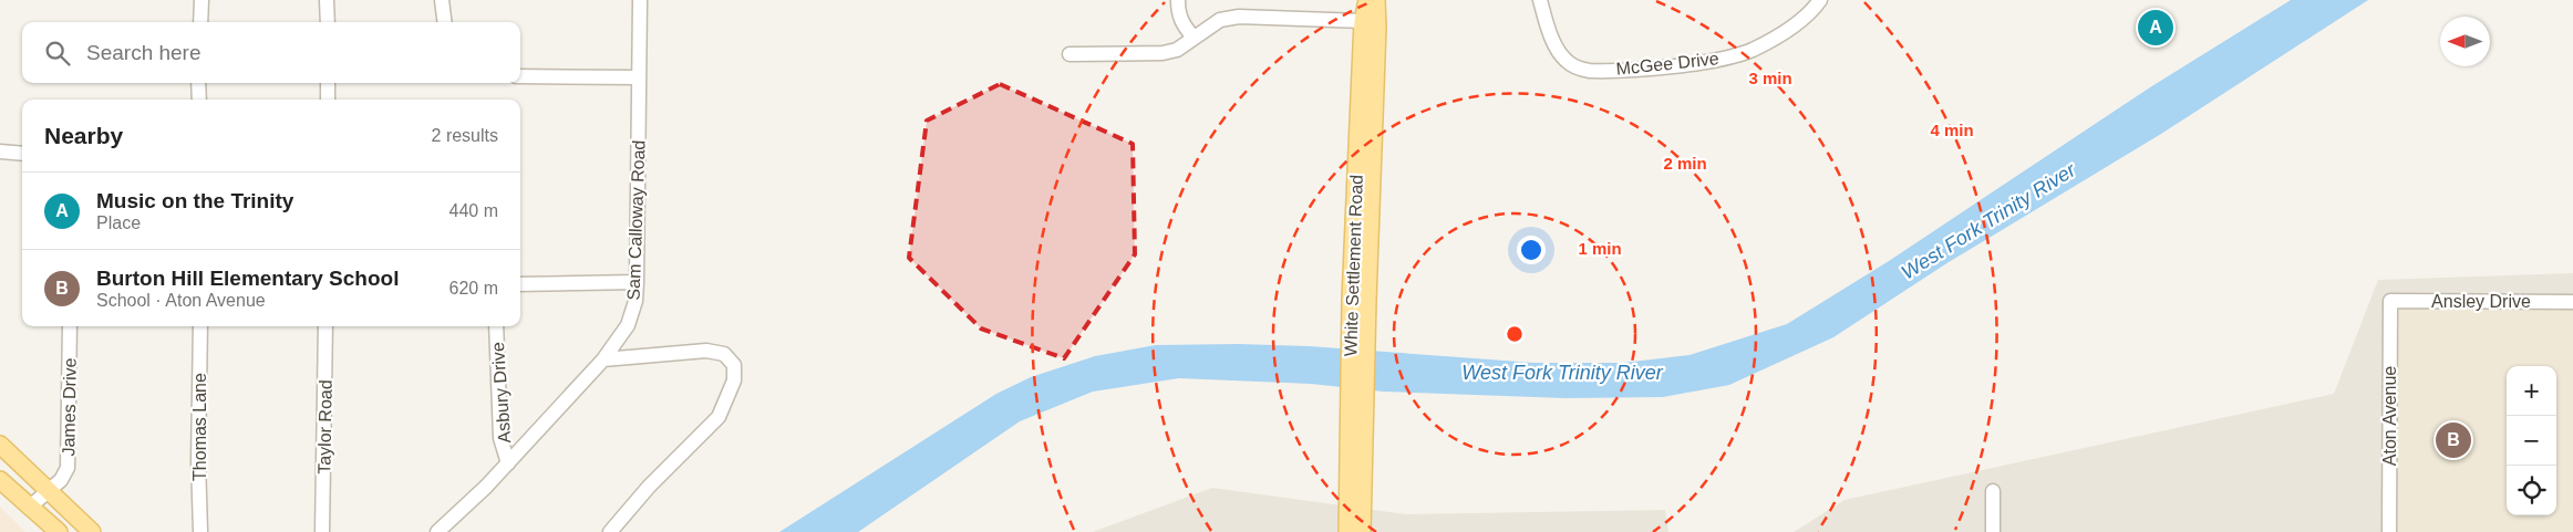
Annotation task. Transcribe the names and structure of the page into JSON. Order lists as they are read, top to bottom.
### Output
{
  "streets": {
    "main road": ["White Settlement Road"],
    "street": [
      "McGee Drive",
      "Sam Calloway Road",
      "Ansley Drive",
      "Asbury Drive",
      "James Drive",
      "Aton Avenue",
      "Thomas Lane",
      "Taylor Road"
    ]
  },
  "crossings": [
    ["Sam Calloway Road", "Asbury Drive"],
    ["Ansley Drive", "Aton Avenue"]
  ],
  "water": ["West Fork Trinity River"],
  "north": "left",
  "page": {
    "pins": ["A", "B"],
    "search": "Search here",
    "heading": ["Nearby", "2 results"],
    "list": [
      {
        "mark": "A",
        "name": "Music on the Trinity",
        "note": "Place",
        "value": "440 m"
      },
      {
        "mark": "B",
        "name": "Burton Hill Elementary School",
        "note": "School · Aton Avenue",
        "value": "620 m"
      }
    ],
    "map_buttons": ["+", "−"]
  },
  "rings": [
    "3 min",
    "4 min",
    "2 min",
    "1 min"
  ]
}
